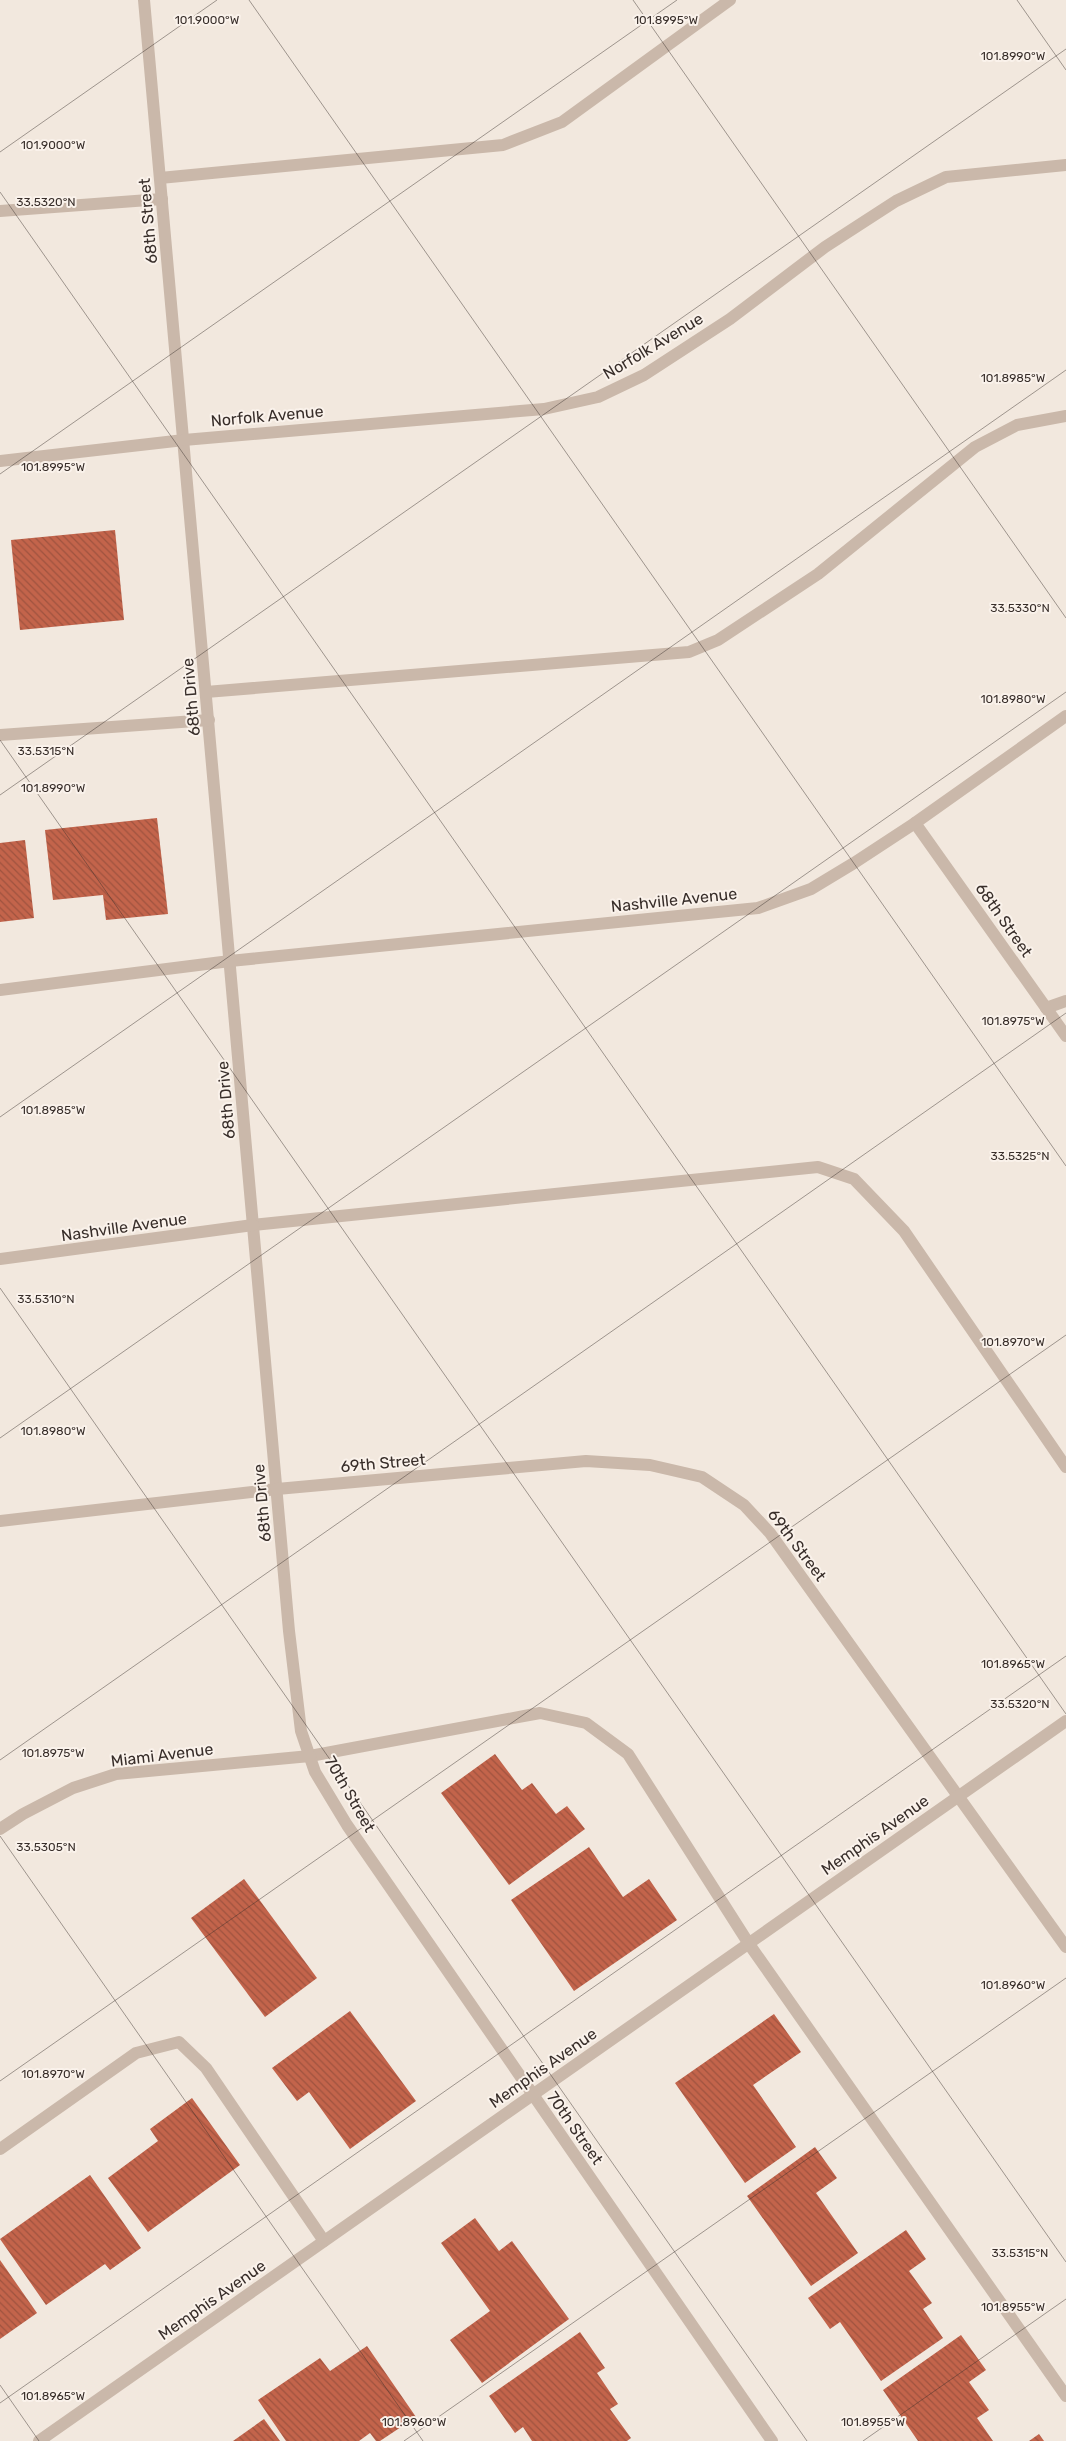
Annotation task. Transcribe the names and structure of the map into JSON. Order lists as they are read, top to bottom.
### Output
{
  "streets": {
    "street": [
      "68th Street",
      "Norfolk Avenue",
      "68th Drive",
      "Nashville Avenue",
      "69th Street",
      "Miami Avenue",
      "70th Street",
      "Memphis Avenue"
    ]
  },
  "crossings": [
    ["68th Street", "Norfolk Avenue"],
    ["68th Street", "68th Drive"],
    ["68th Street", "Nashville Avenue"],
    ["Norfolk Avenue", "68th Drive"],
    ["68th Drive", "Nashville Avenue"],
    ["68th Drive", "69th Street"],
    ["68th Drive", "Miami Avenue"],
    ["68th Drive", "70th Street"],
    ["69th Street", "Memphis Avenue"],
    ["Miami Avenue", "70th Street"],
    ["Miami Avenue", "Memphis Avenue"],
    ["70th Street", "Memphis Avenue"]
  ],
  "coordinates": [
    "101.8995°W",
    "101.9000°W",
    "101.8990°W",
    "33.5320°N",
    "101.8985°W",
    "33.5330°N",
    "101.8980°W",
    "33.5315°N",
    "101.8975°W",
    "33.5325°N",
    "33.5310°N",
    "101.8970°W",
    "101.8965°W",
    "33.5305°N",
    "101.8960°W",
    "101.8955°W"
  ]
}
